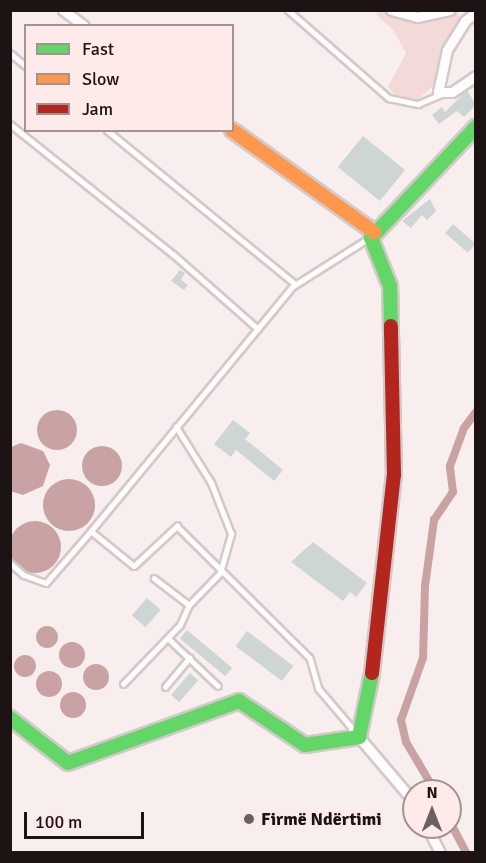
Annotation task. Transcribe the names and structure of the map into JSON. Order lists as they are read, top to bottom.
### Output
{
  "places": ["Firmë Ndërtimi"],
  "legend": ["Fast", "Slow", "Jam"],
  "scale_bar": "100 m",
  "north": "top"
}
